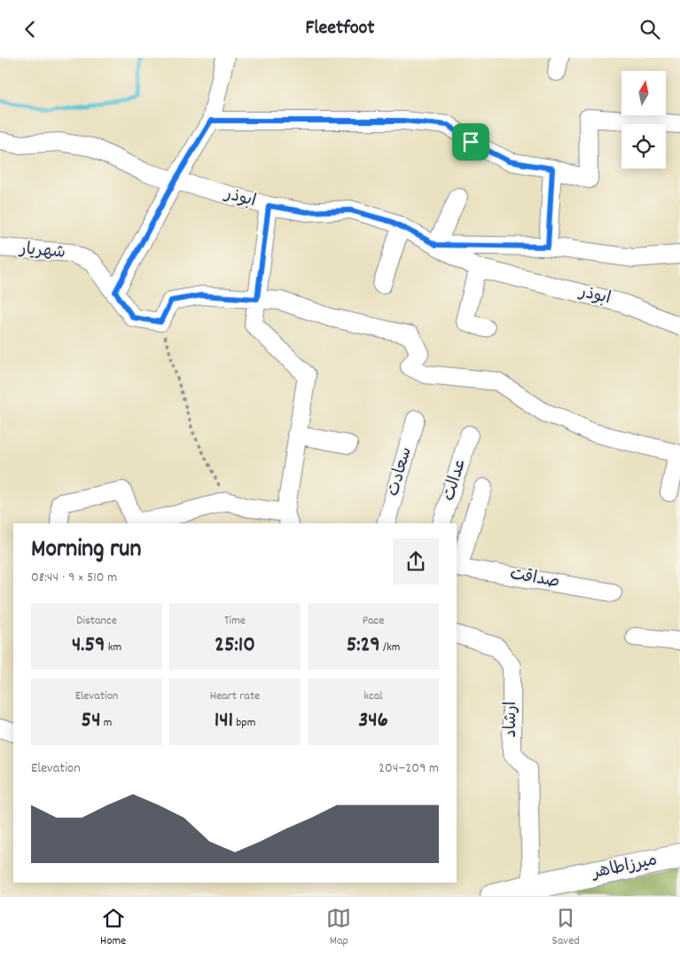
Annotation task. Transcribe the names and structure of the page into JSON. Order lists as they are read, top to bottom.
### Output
{
  "streets": {
    "main road": ["میرزاطاهر"],
    "street": [
      "ابوذر",
      "شهریار",
      "سعادت",
      "عدالت",
      "صداقت",
      "ارشاد"
    ]
  },
  "crossings": [
    ["ارشاد", "میرزاطاهر"]
  ],
  "north": "top",
  "page": {
    "header": "Fleetfoot",
    "heading": ["Morning run", "08:44 · 9 × 510 m"],
    "stats": [
      ["Distance", "4.59 km"],
      ["Time", "25:10"],
      ["Pace", "5:29 /km"],
      ["Elevation", "54 m"],
      ["Heart rate", "141 bpm"],
      ["kcal", "346"]
    ],
    "chart": ["Elevation", "204–209 m"],
    "tabs": ["Home", "Map", "Saved"]
  }
}
